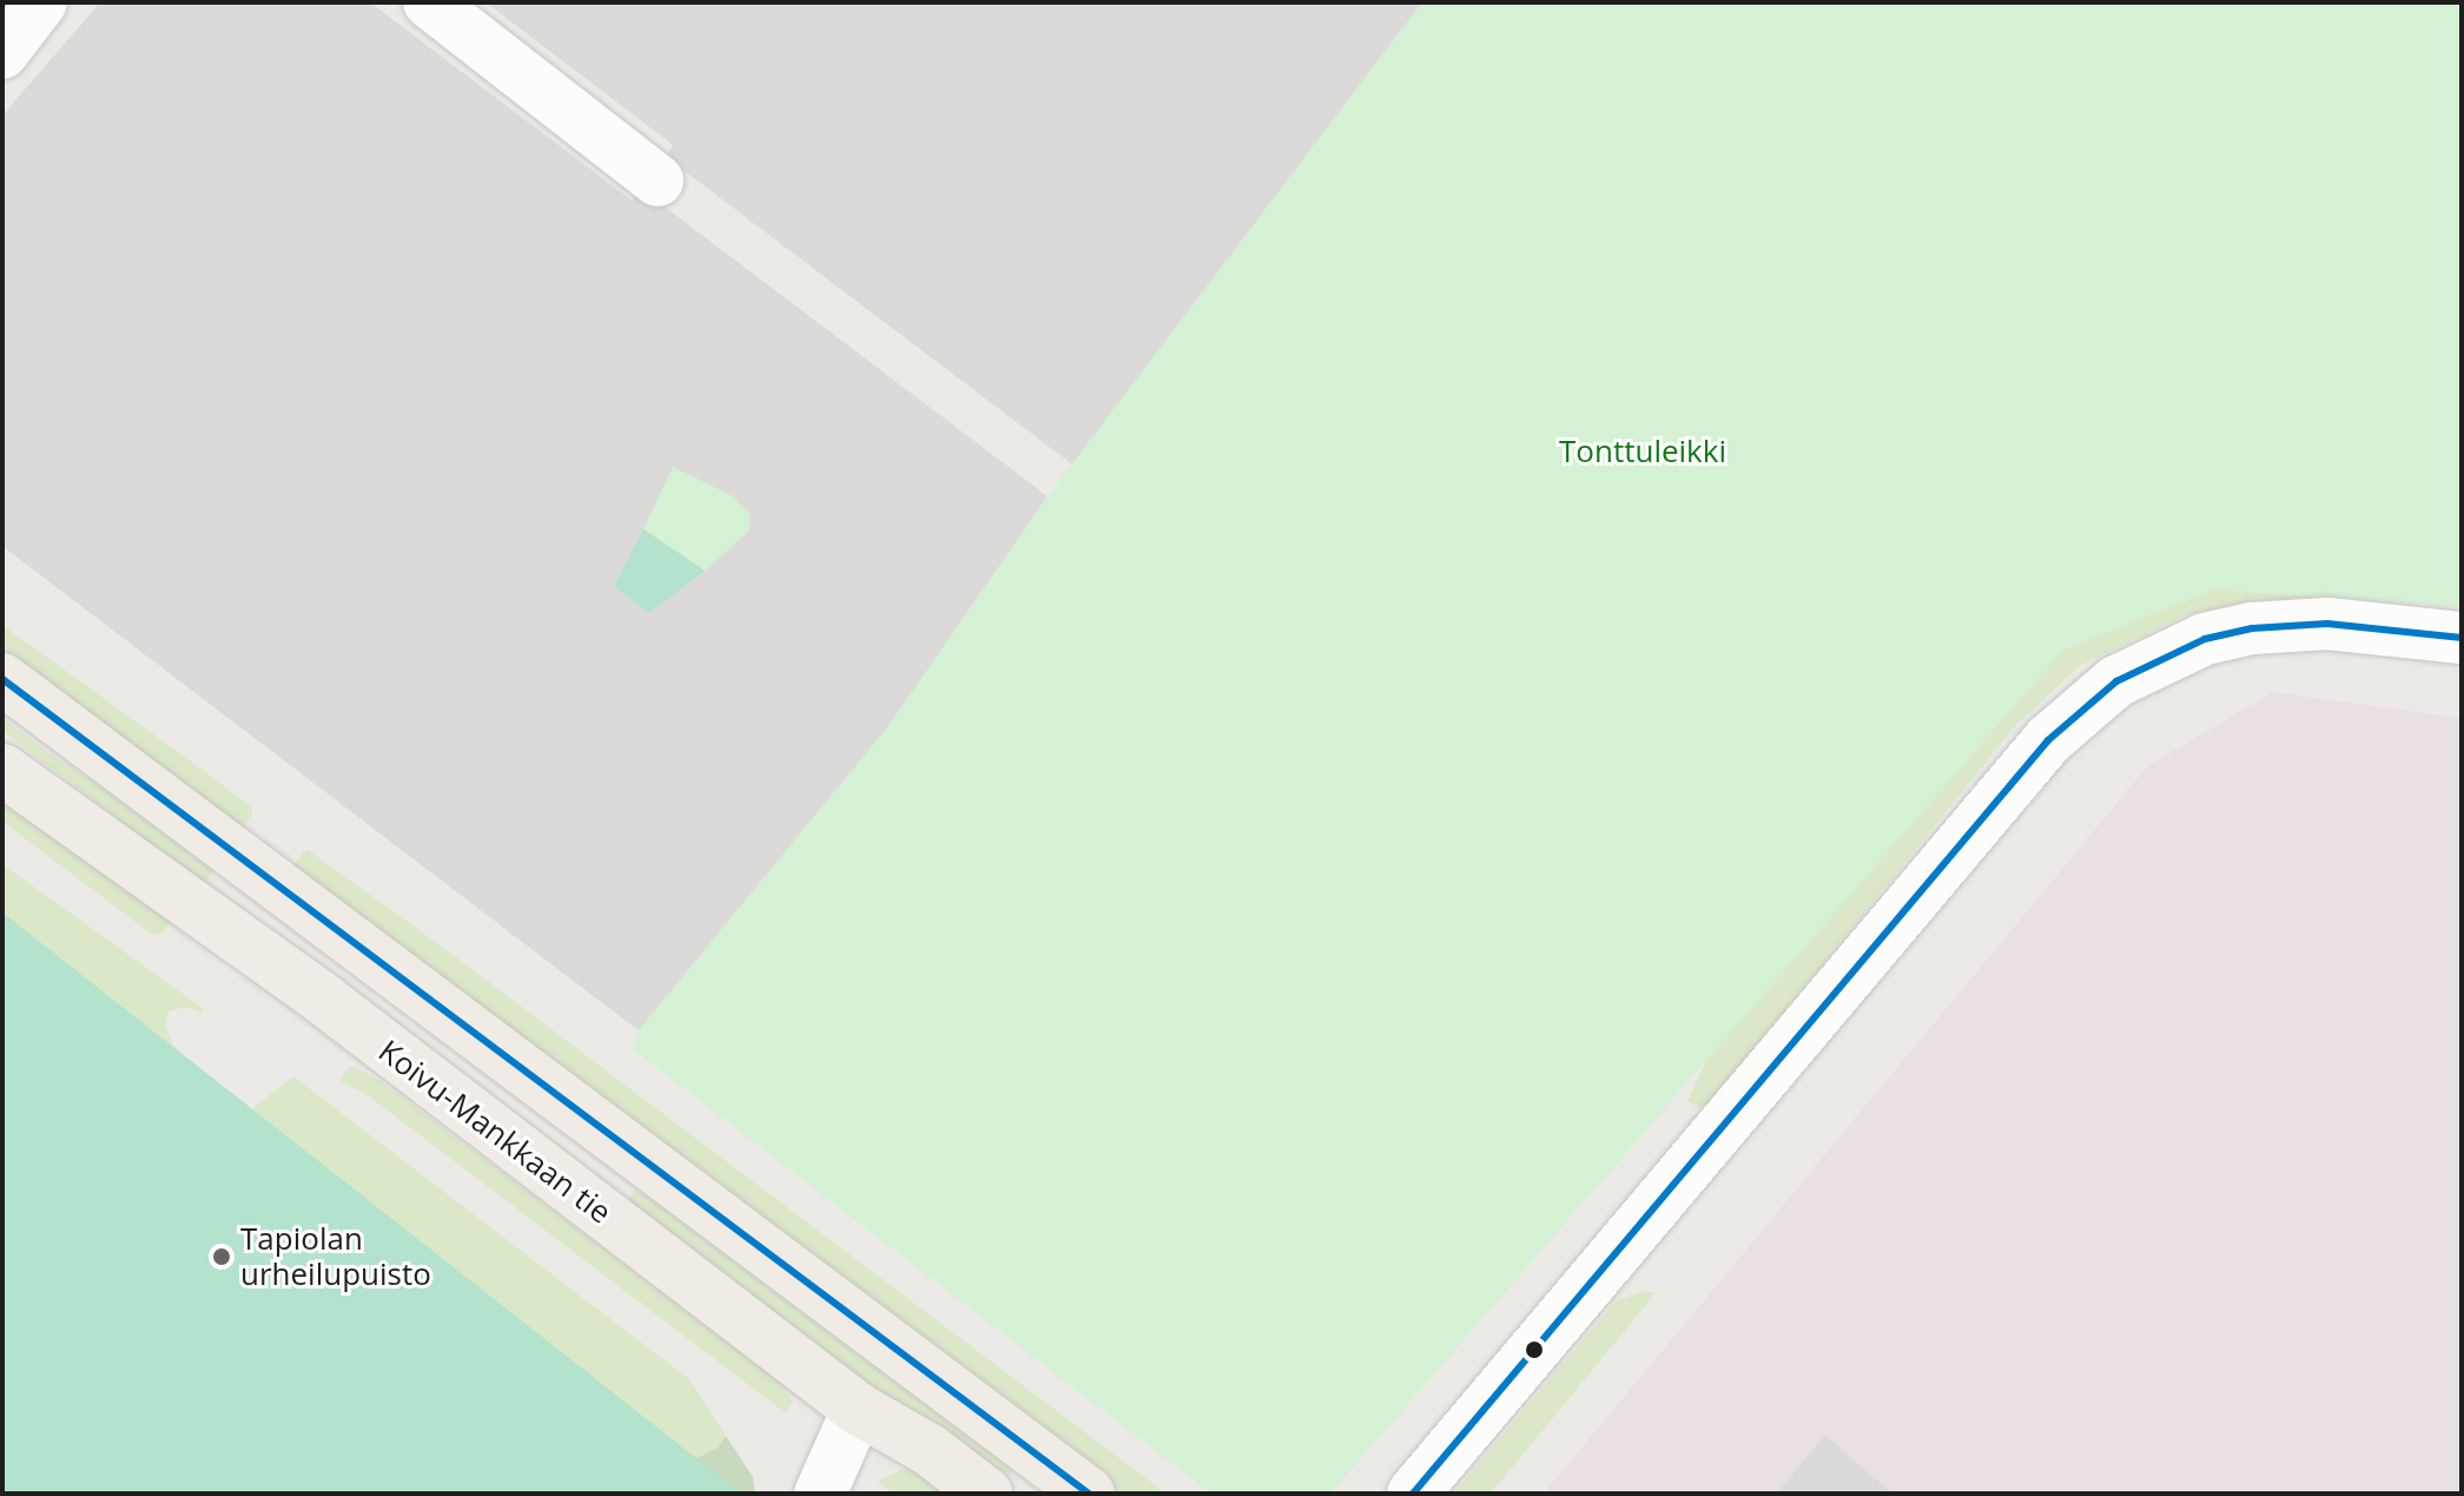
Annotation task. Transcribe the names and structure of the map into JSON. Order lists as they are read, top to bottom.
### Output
{
  "streets": {
    "main road": ["Koivu-Mankkaan tie"]
  },
  "parks": ["Tonttuleikki"],
  "places": ["Tapiolan urheilupuisto"]
}
